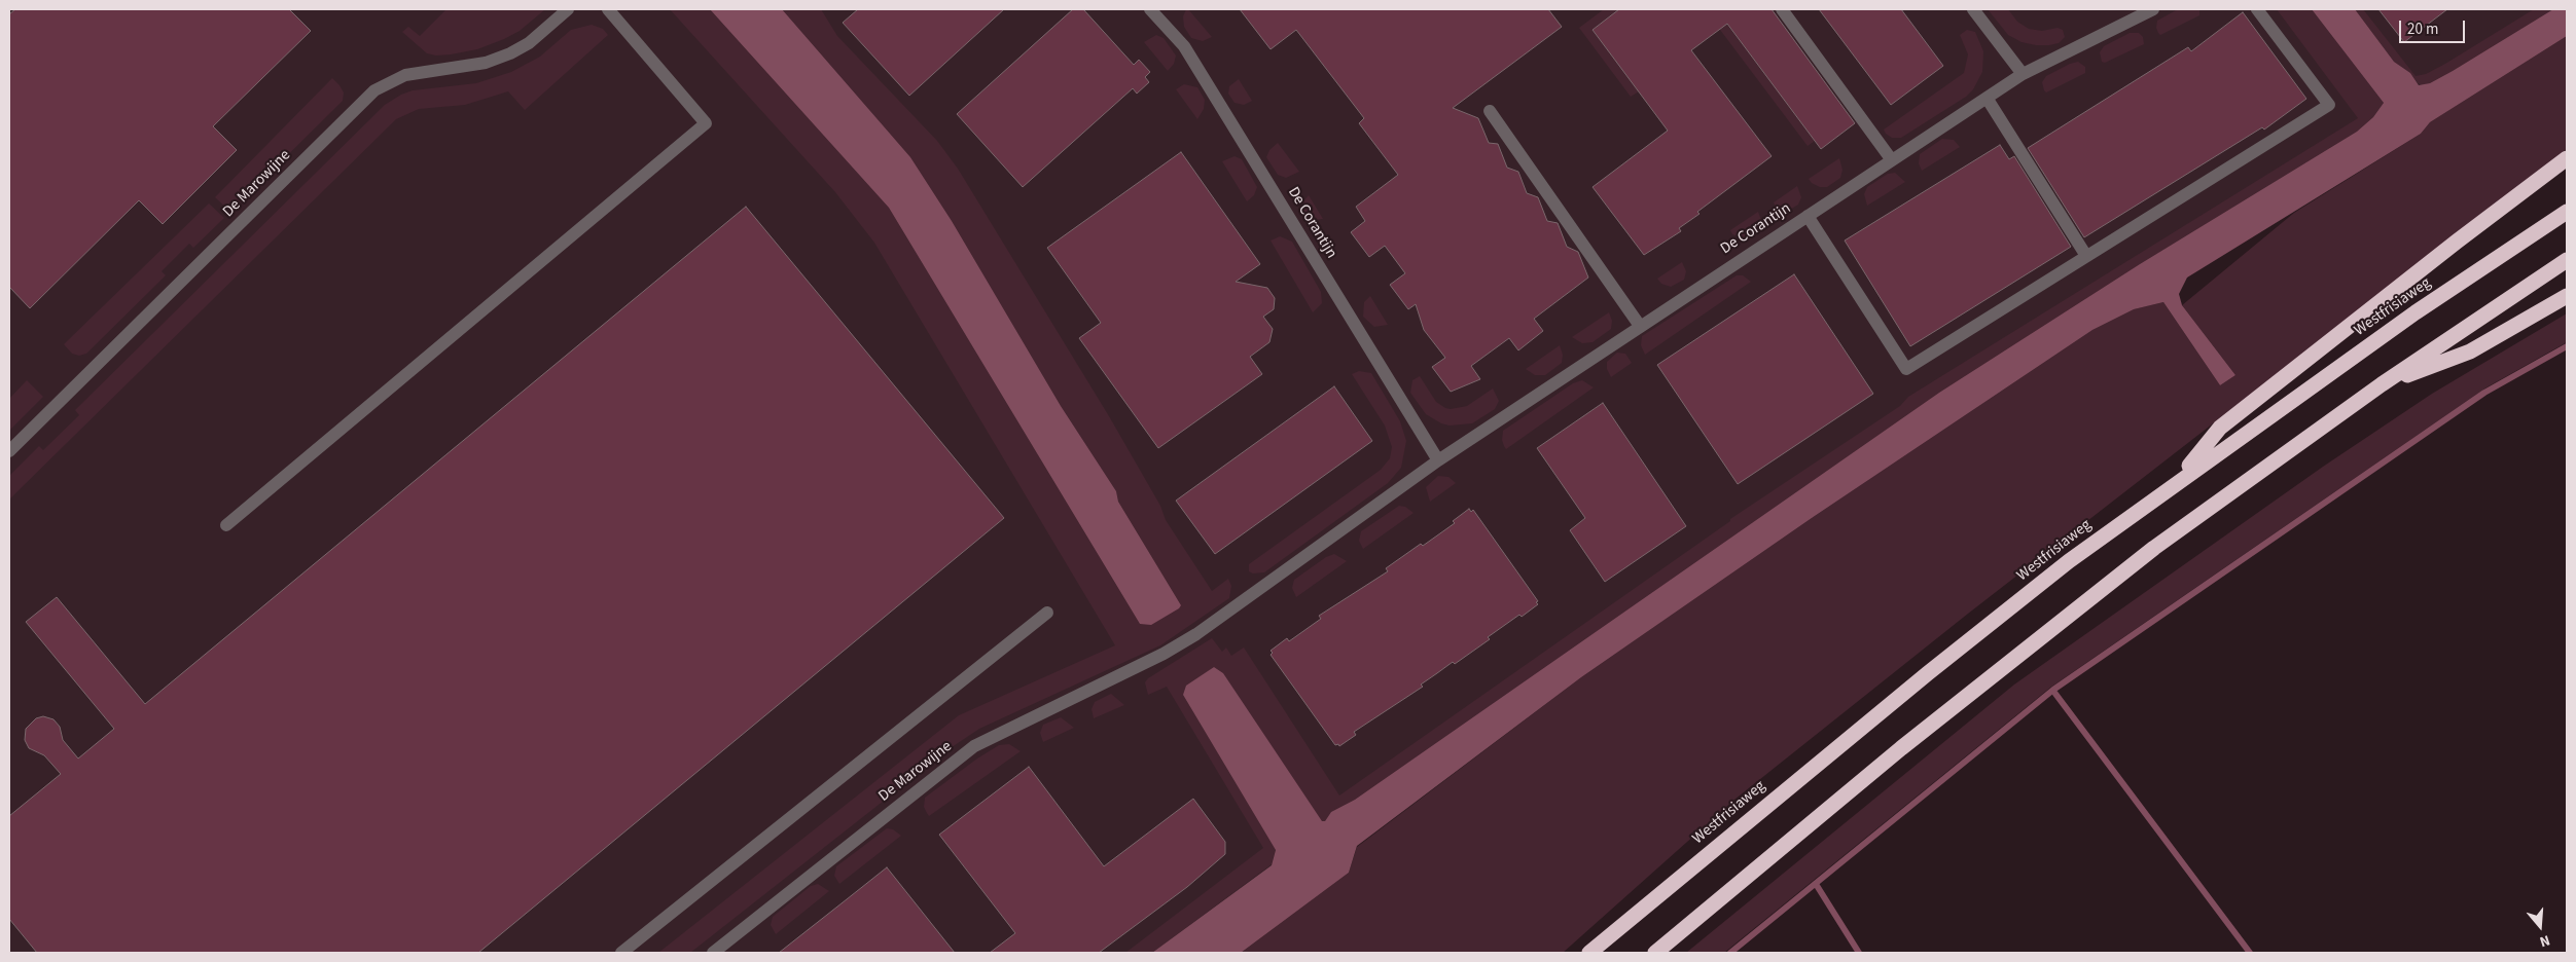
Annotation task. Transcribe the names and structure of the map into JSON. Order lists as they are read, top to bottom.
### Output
{
  "streets": {
    "highway": ["Westfrisiaweg"],
    "street": ["De Marowijne", "De Corantijn"]
  },
  "crossings": [
    ["De Marowijne", "De Corantijn"]
  ],
  "scale_bar": "20 m",
  "north": "bottom"
}
